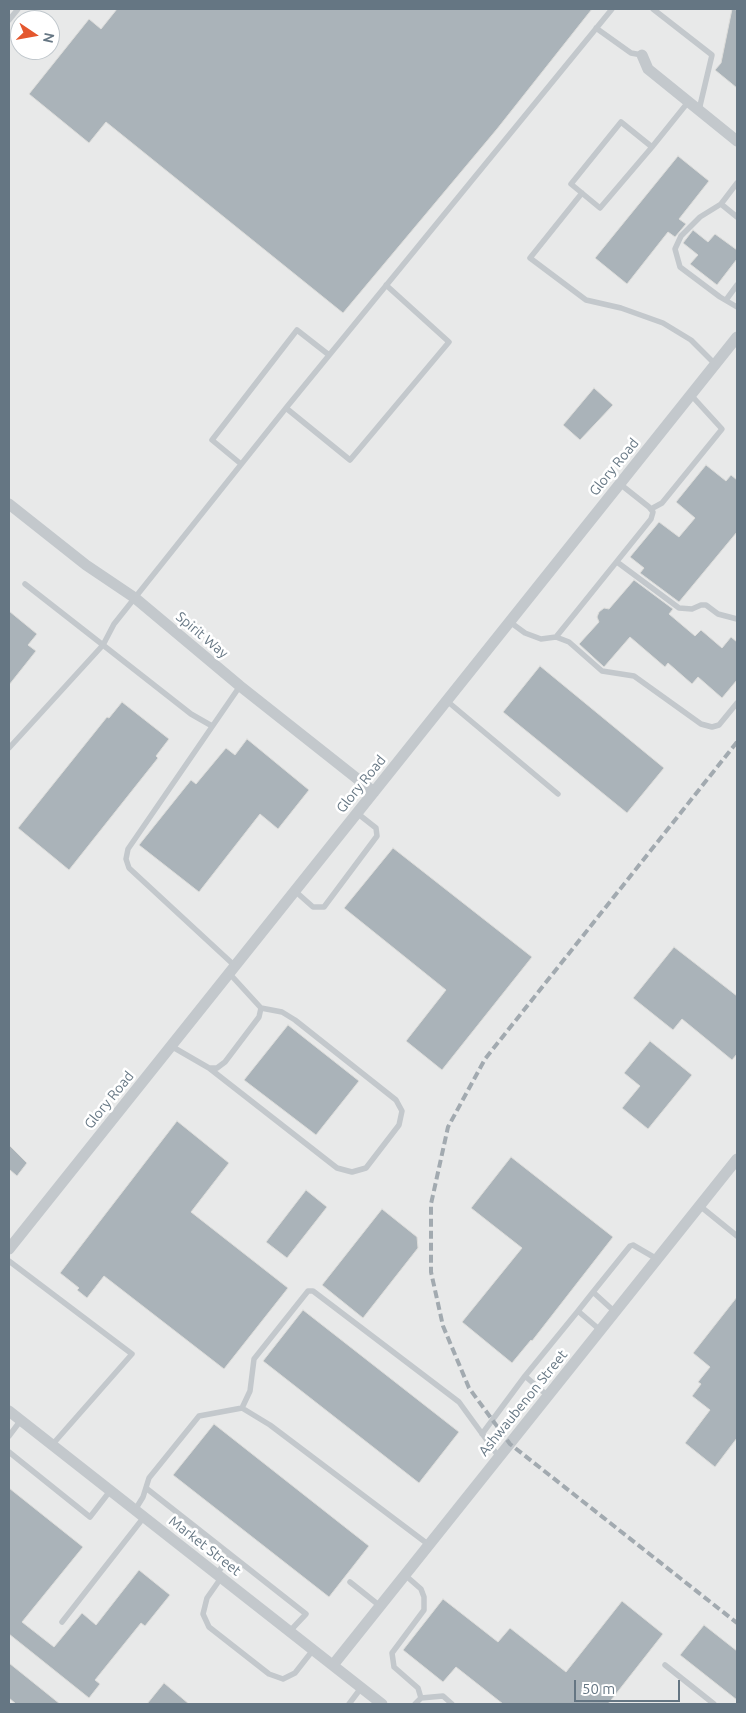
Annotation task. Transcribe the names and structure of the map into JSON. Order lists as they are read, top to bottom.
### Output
{
  "streets": {
    "street": [
      "Glory Road",
      "Spirit Way",
      "Ashwaubenon Street",
      "Market Street"
    ]
  },
  "crossings": [
    ["Glory Road", "Spirit Way"],
    ["Ashwaubenon Street", "Market Street"]
  ],
  "scale_bar": "50 m",
  "north": "right"
}
